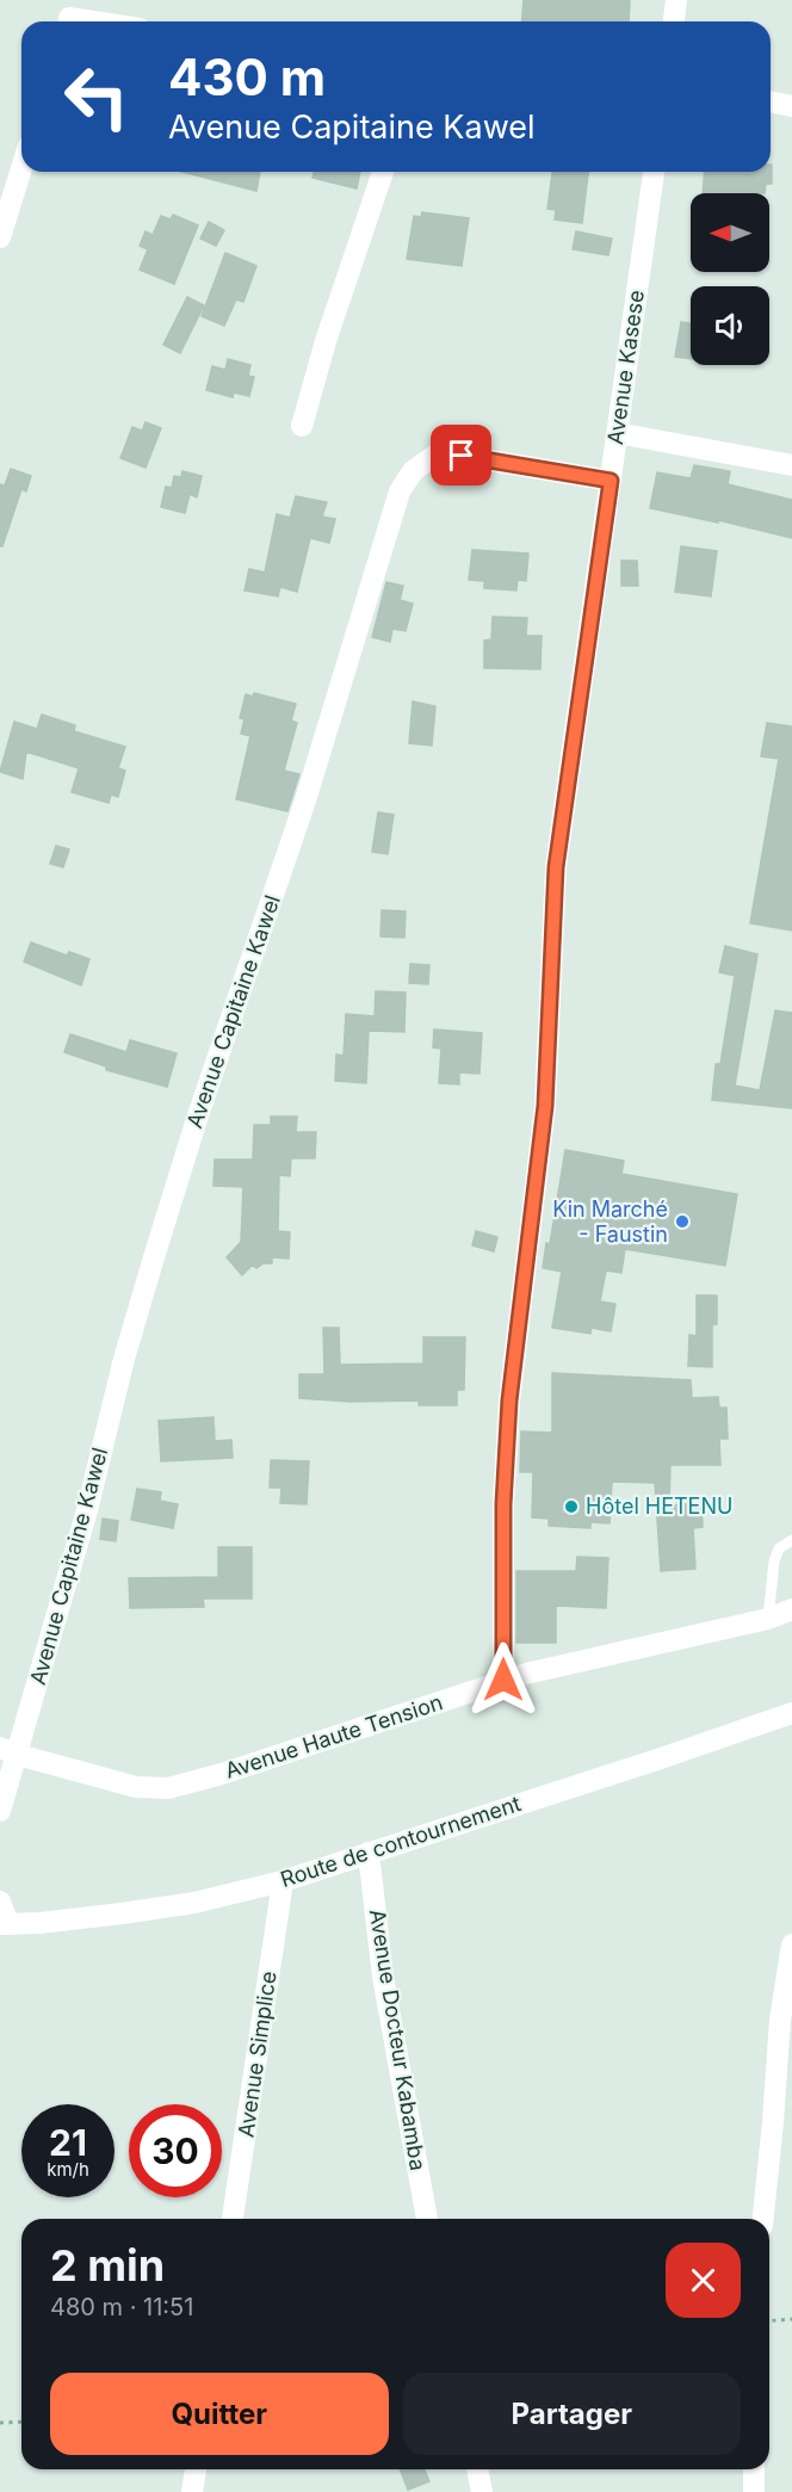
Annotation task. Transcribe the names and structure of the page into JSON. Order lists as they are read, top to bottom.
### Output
{
  "streets": {
    "street": [
      "Avenue Kasese",
      "Avenue Capitaine Kawel",
      "Avenue Haute Tension",
      "Route de contournement",
      "Avenue Docteur Kabamba",
      "Avenue Simplice"
    ]
  },
  "crossings": [
    ["Avenue Kasese", "Avenue Capitaine Kawel"],
    ["Avenue Kasese", "Avenue Haute Tension"],
    ["Avenue Capitaine Kawel", "Avenue Haute Tension"],
    ["Route de contournement", "Avenue Docteur Kabamba"],
    ["Route de contournement", "Avenue Simplice"]
  ],
  "places": ["Kin Marché - Faustin", "Hôtel HETENU"],
  "north": "left",
  "page": {
    "turn": ["430 m", "Avenue Capitaine Kawel"],
    "speed": "21 km/h",
    "limit": "30",
    "heading": ["2 min", "480 m · 11:51"],
    "buttons": ["Quitter", "Partager"]
  }
}
